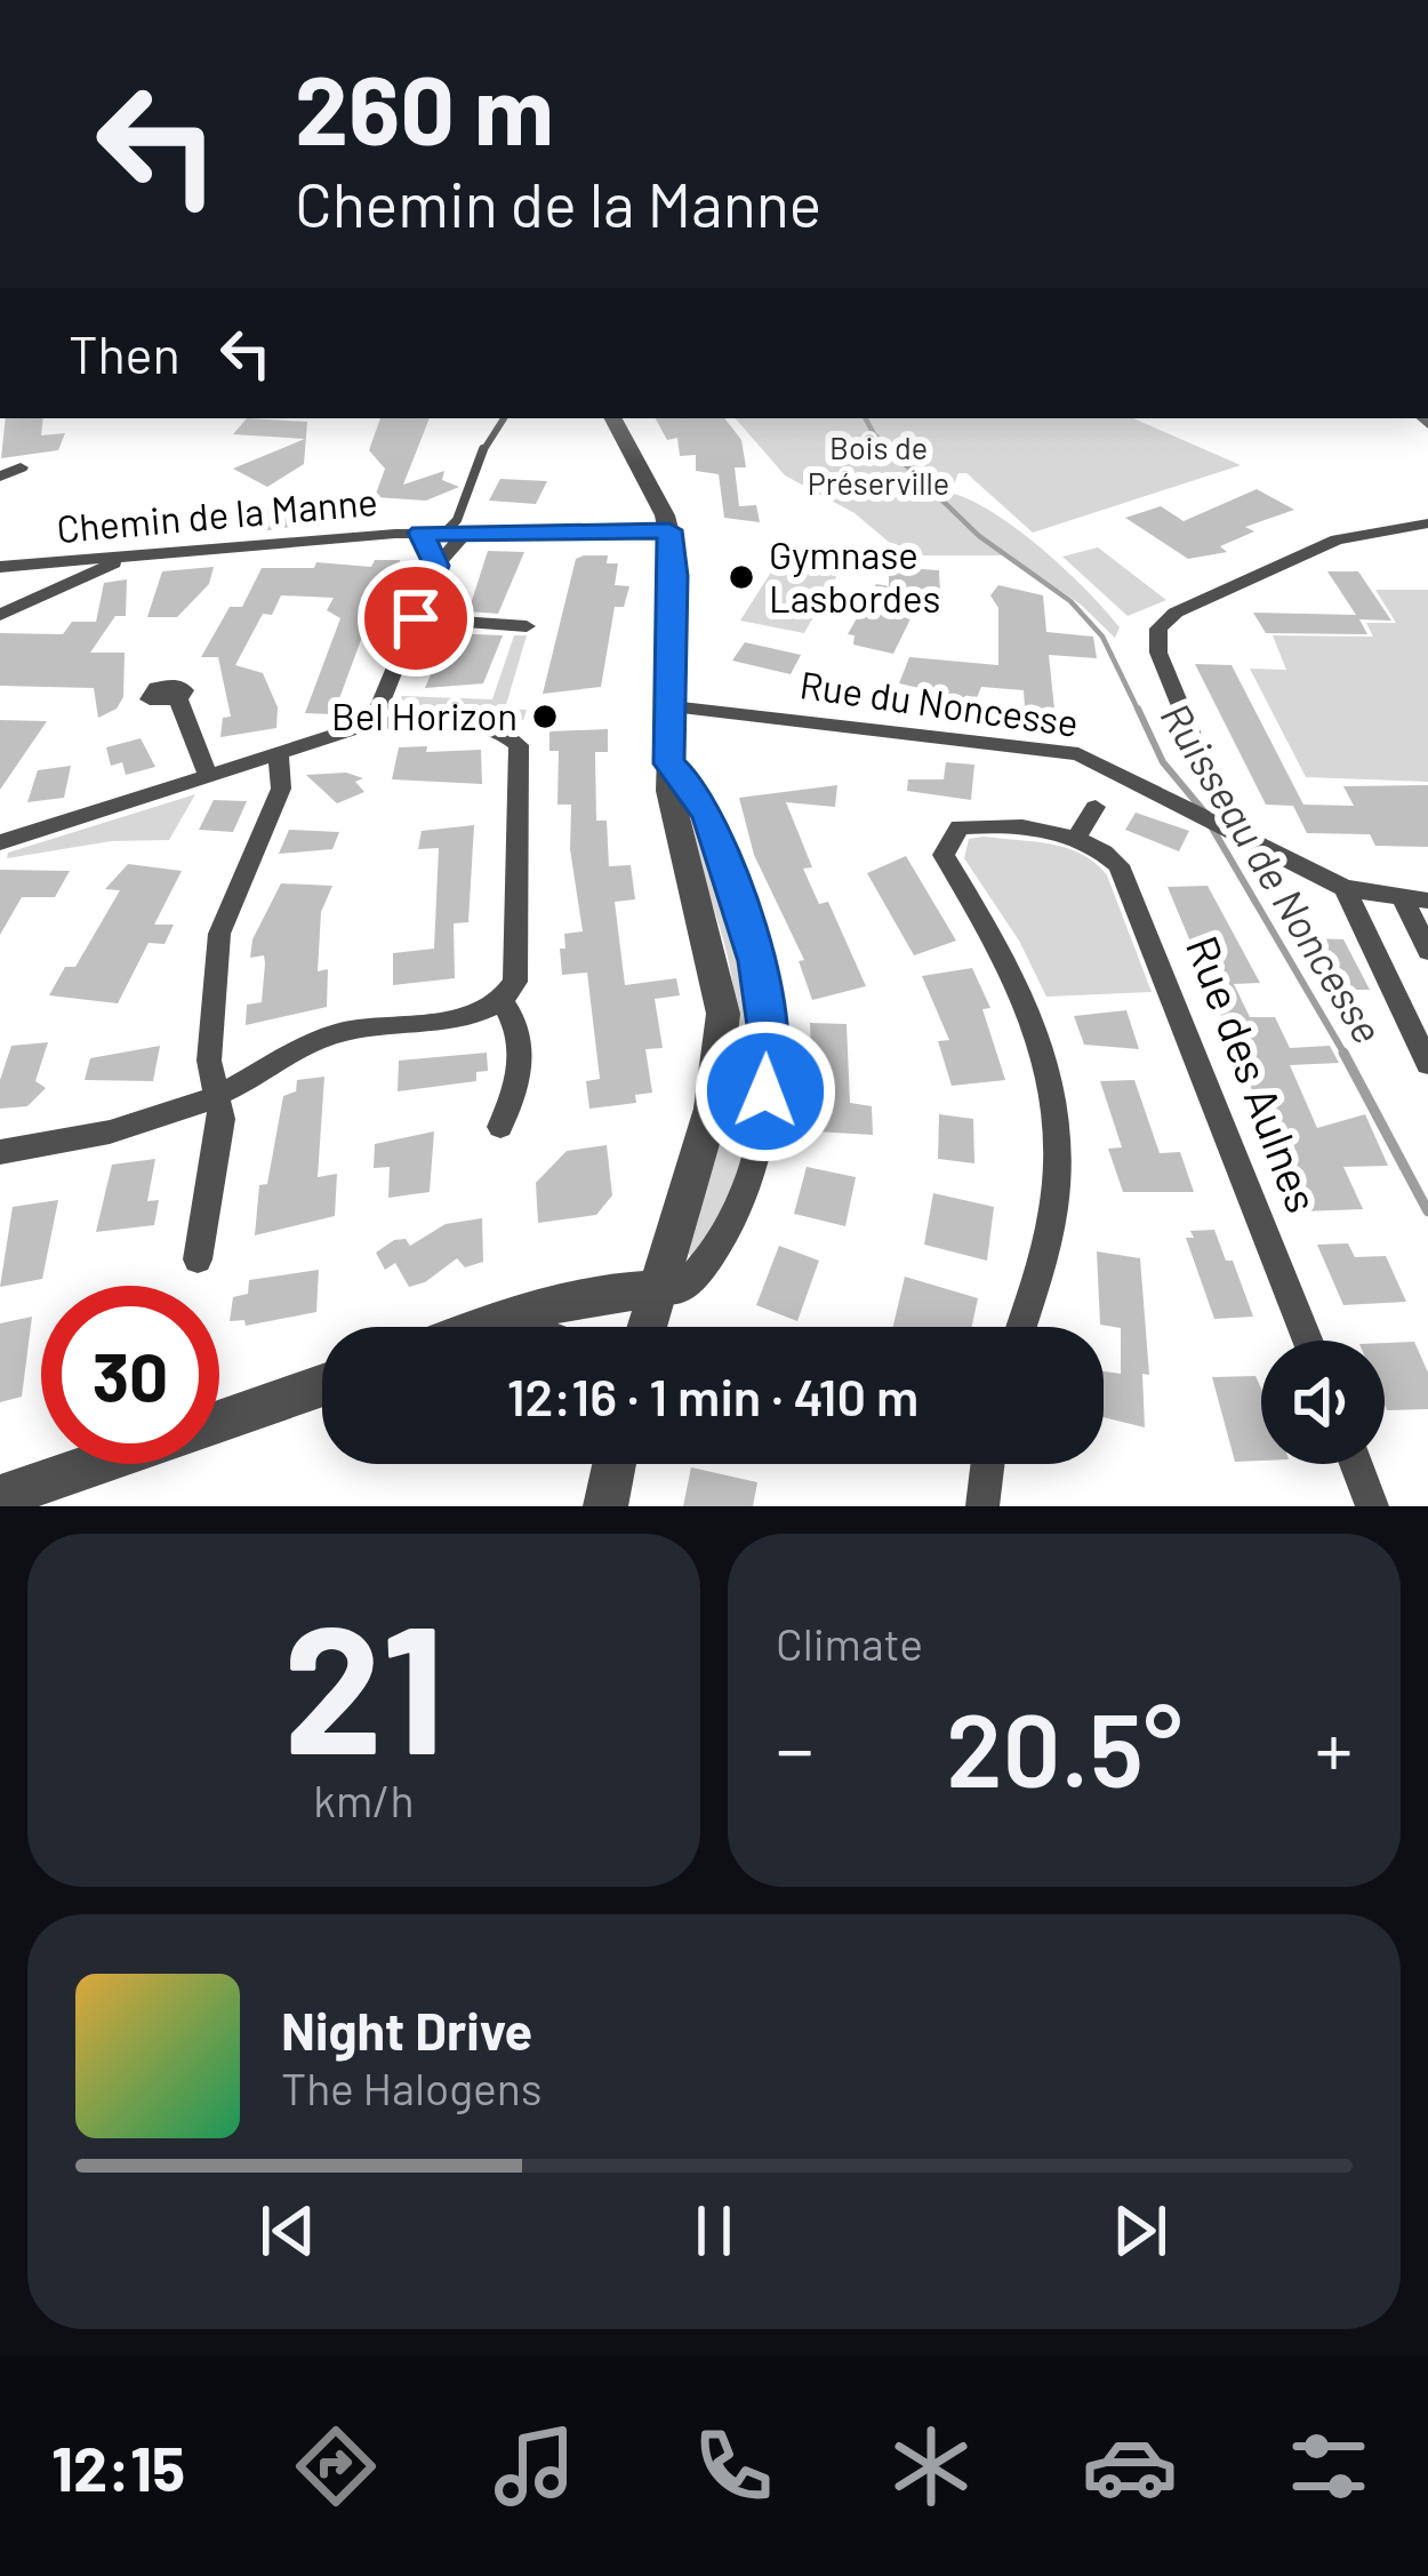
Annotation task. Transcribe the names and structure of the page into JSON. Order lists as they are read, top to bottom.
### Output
{
  "streets": {
    "street": ["Chemin de la Manne", "Rue du Noncesse", "Rue des Aulnes"]
  },
  "water": ["Ruisseau de Noncesse"],
  "parks": ["Bois de Préserville"],
  "places": ["Gymnase Lasbordes", "Bel Horizon"],
  "page": {
    "turn": ["260 m", "Chemin de la Manne"],
    "then": "Then",
    "limit": "30",
    "trip": "12:16 · 1 min · 410 m",
    "tile": [
      ["21", "km/h"],
      "Climate"
    ],
    "heat": ["−", "20.5°", "+"],
    "song": ["Night Drive", "The Halogens"],
    "tabs": "12:15"
  }
}
